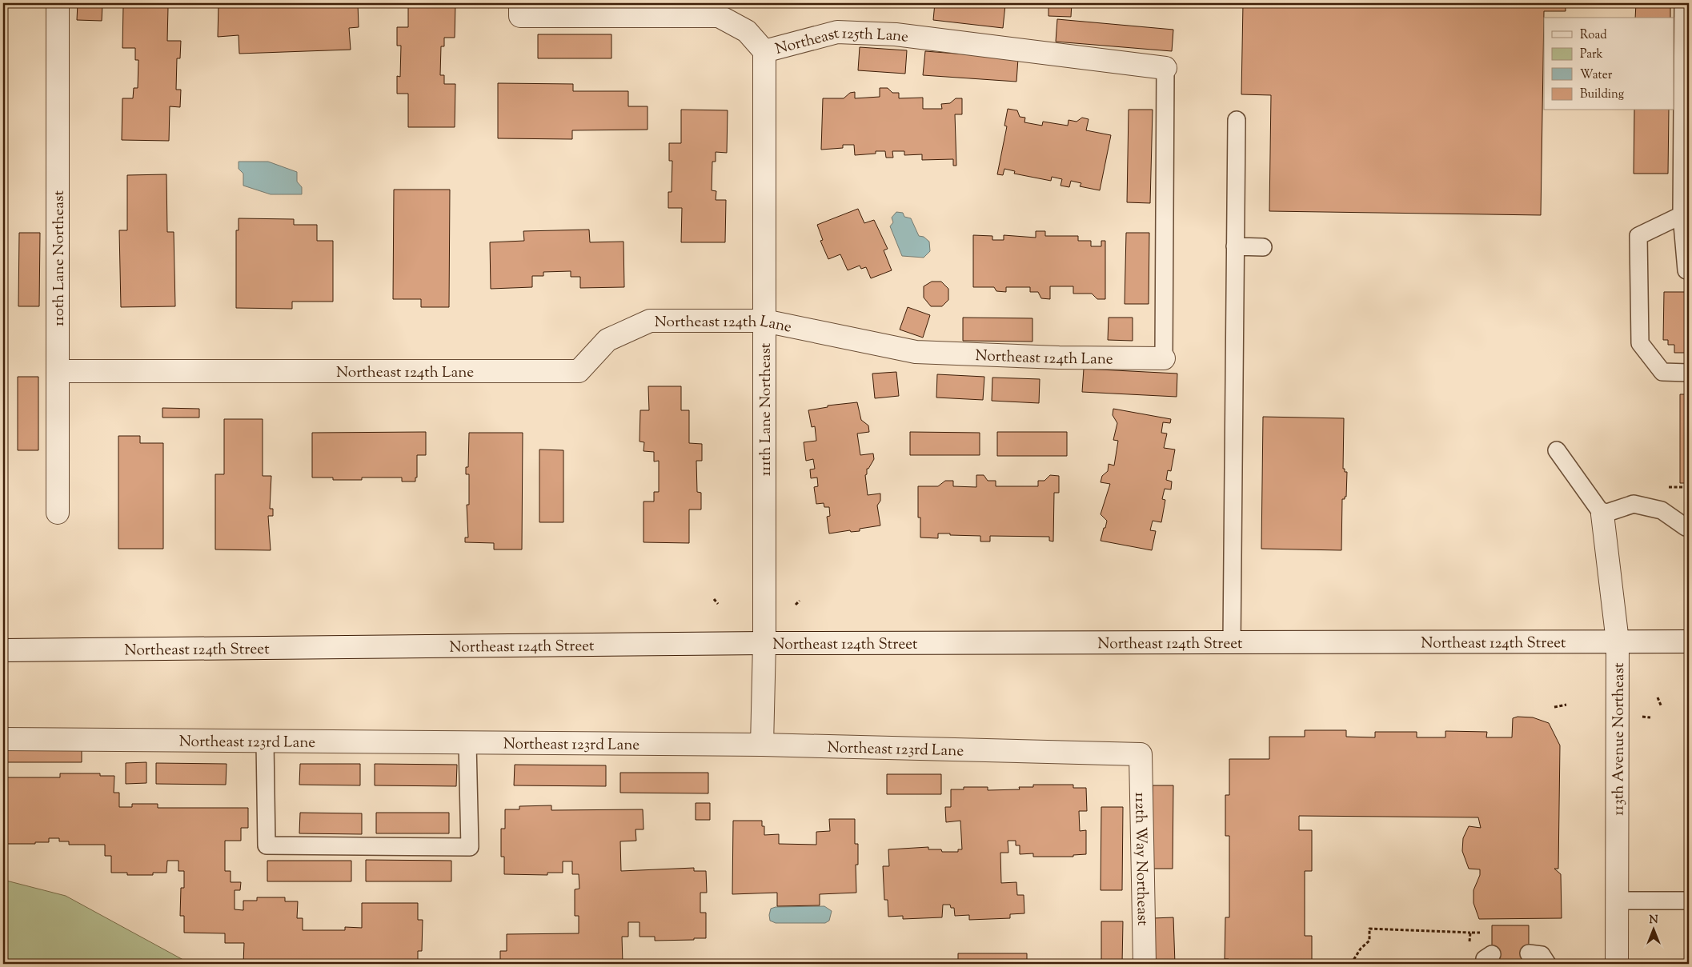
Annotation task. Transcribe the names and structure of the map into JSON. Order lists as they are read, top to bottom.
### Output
{
  "streets": {
    "street": [
      "Northeast 125th Lane",
      "110th Lane Northeast",
      "Northeast 124th Lane",
      "111th Lane Northeast",
      "Northeast 124th Street",
      "113th Avenue Northeast",
      "Northeast 123rd Lane",
      "112th Way Northeast"
    ]
  },
  "crossings": [
    ["Northeast 125th Lane", "111th Lane Northeast"],
    ["110th Lane Northeast", "Northeast 124th Lane"],
    ["Northeast 124th Lane", "111th Lane Northeast"],
    ["111th Lane Northeast", "Northeast 124th Street"],
    ["111th Lane Northeast", "Northeast 123rd Lane"],
    ["Northeast 124th Street", "113th Avenue Northeast"],
    ["Northeast 123rd Lane", "112th Way Northeast"]
  ],
  "legend": [
    "Road",
    "Park",
    "Water",
    "Building"
  ],
  "north": "top"
}
